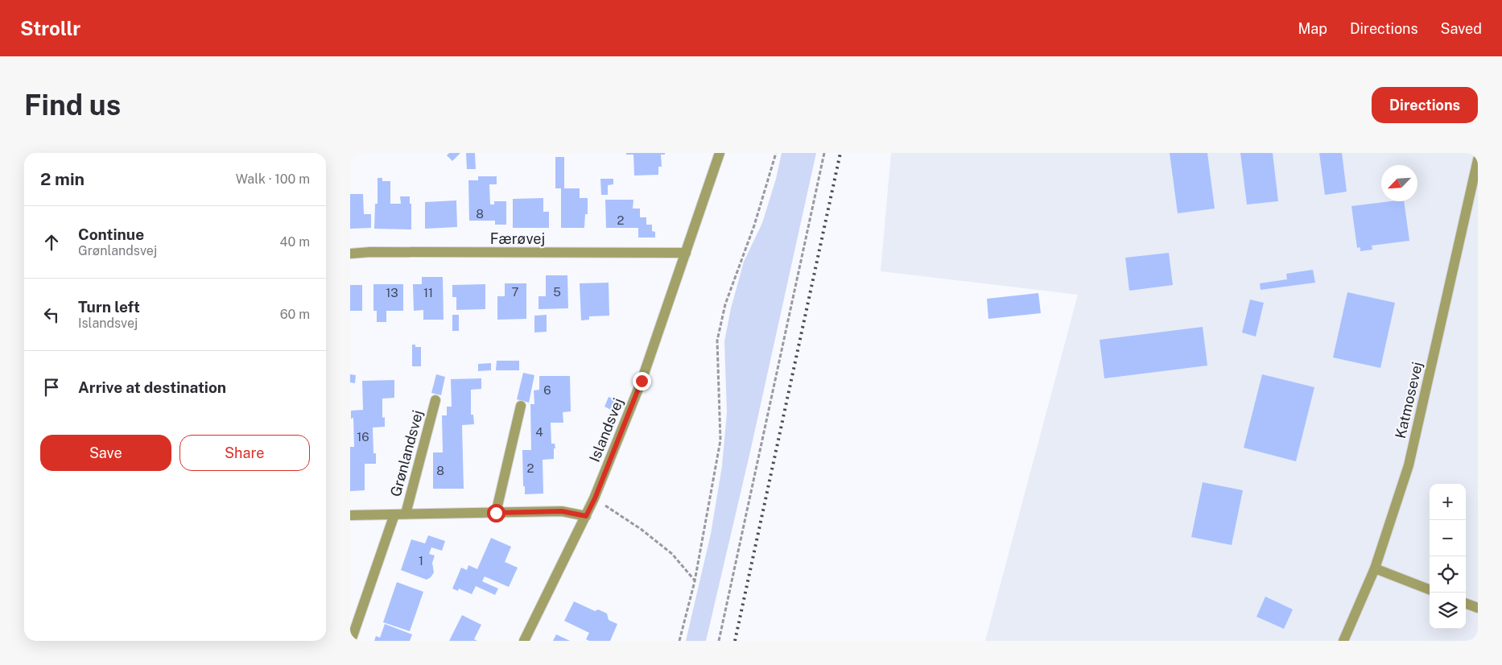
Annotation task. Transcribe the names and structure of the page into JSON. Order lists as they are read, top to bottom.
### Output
{
  "streets": {
    "street": [
      "Færøvej",
      "Katmosevej",
      "Islandsvej",
      "Grønlandsvej"
    ]
  },
  "crossings": [
    ["Færøvej", "Islandsvej"],
    ["Islandsvej", "Grønlandsvej"]
  ],
  "house_numbers": [
    "8",
    "2",
    "7",
    "5",
    "13",
    "11",
    "6",
    "4",
    "16",
    "2",
    "8",
    "1"
  ],
  "north": "bottom left",
  "page": {
    "header": "Strollr",
    "nav": ["Map", "Directions", "Saved"],
    "buttons": [
      "Directions",
      ["Save", "Share"]
    ],
    "title": "Find us",
    "heading": ["2 min", "Walk · 100 m"],
    "list": [
      ["Continue", "Grønlandsvej", "40 m"],
      ["Turn left", "Islandsvej", "60 m"],
      "Arrive at destination"
    ],
    "map_buttons": ["+", "−"]
  }
}
